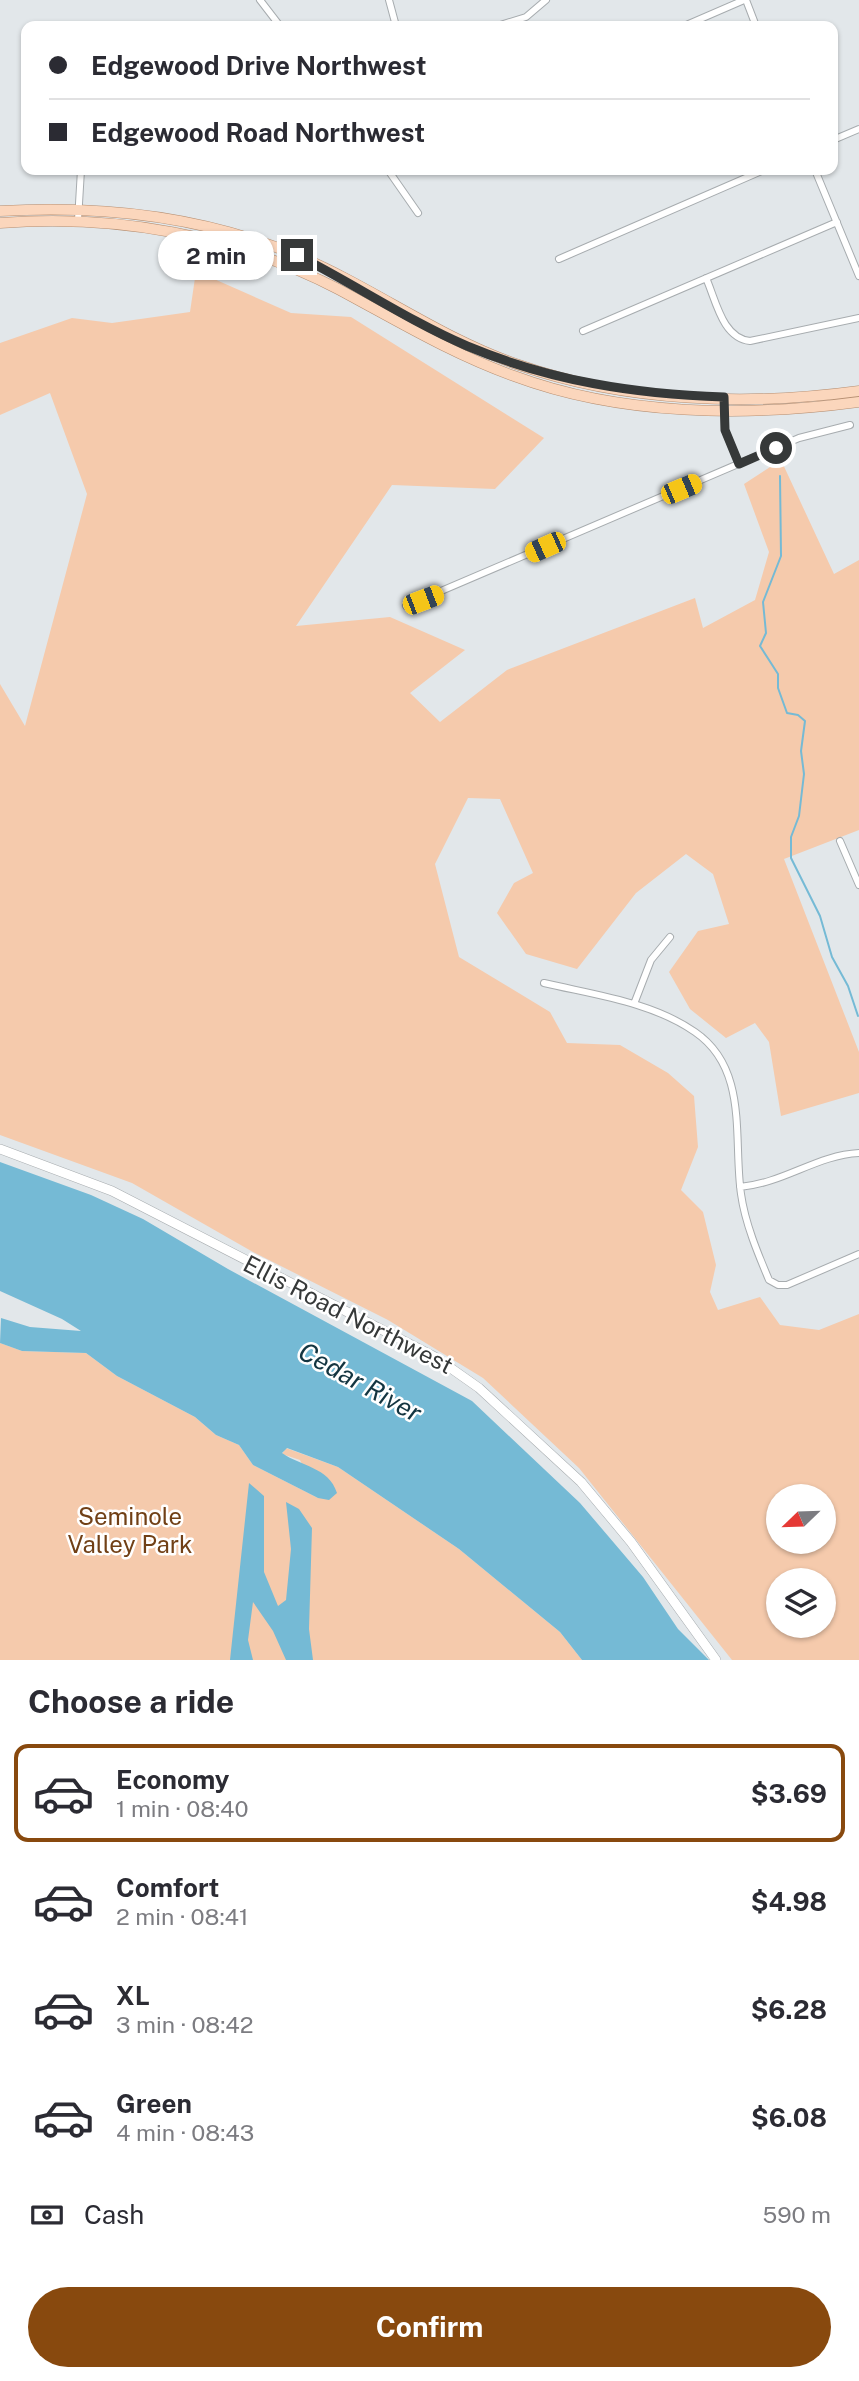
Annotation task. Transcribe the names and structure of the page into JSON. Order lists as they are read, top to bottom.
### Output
{
  "streets": {
    "street": ["Ellis Road Northwest"]
  },
  "water": ["Cedar River"],
  "parks": ["Seminole Valley Park"],
  "north": "bottom left",
  "page": {
    "banner": ["Edgewood Drive Northwest", "Edgewood Road Northwest"],
    "bubble": "2 min",
    "heading": "Choose a ride",
    "list": [
      {
        "name": "Economy",
        "note": "1 min · 08:40",
        "value": "$3.69"
      },
      {
        "name": "Comfort",
        "note": "2 min · 08:41",
        "value": "$4.98"
      },
      {
        "name": "XL",
        "note": "3 min · 08:42",
        "value": "$6.28"
      },
      {
        "name": "Green",
        "note": "4 min · 08:43",
        "value": "$6.08"
      }
    ],
    "pay": ["Cash", "590 m"],
    "buttons": "Confirm"
  }
}
